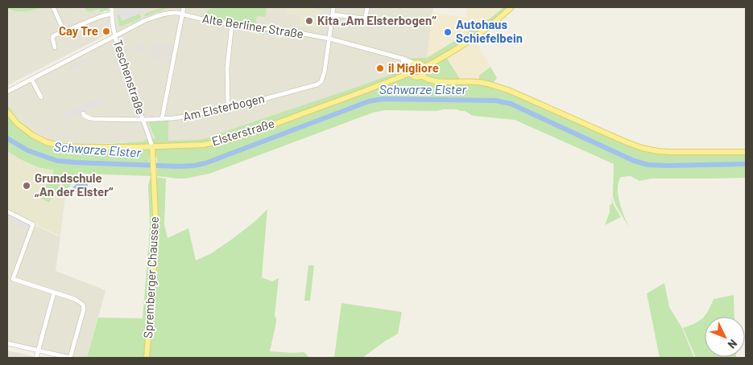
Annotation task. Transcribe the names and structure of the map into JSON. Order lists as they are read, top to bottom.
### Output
{
  "streets": {
    "main road": ["Elsterstraße", "Spremberger Chaussee"],
    "street": ["Alte Berliner Straße", "Teschenstraße", "Am Elsterbogen"]
  },
  "crossings": [
    ["Alte Berliner Straße", "Teschenstraße"],
    ["Alte Berliner Straße", "Am Elsterbogen"],
    ["Alte Berliner Straße", "Elsterstraße"],
    ["Teschenstraße", "Am Elsterbogen"],
    ["Teschenstraße", "Elsterstraße"],
    ["Teschenstraße", "Spremberger Chaussee"],
    ["Elsterstraße", "Spremberger Chaussee"]
  ],
  "water": ["Schwarze Elster"],
  "places": [
    "Kita „Am Elsterbogen“",
    "Cay Tre",
    "Autohaus Schiefelbein",
    "il Migliore",
    "Grundschule „An der Elster“"
  ],
  "north": "bottom right"
}
